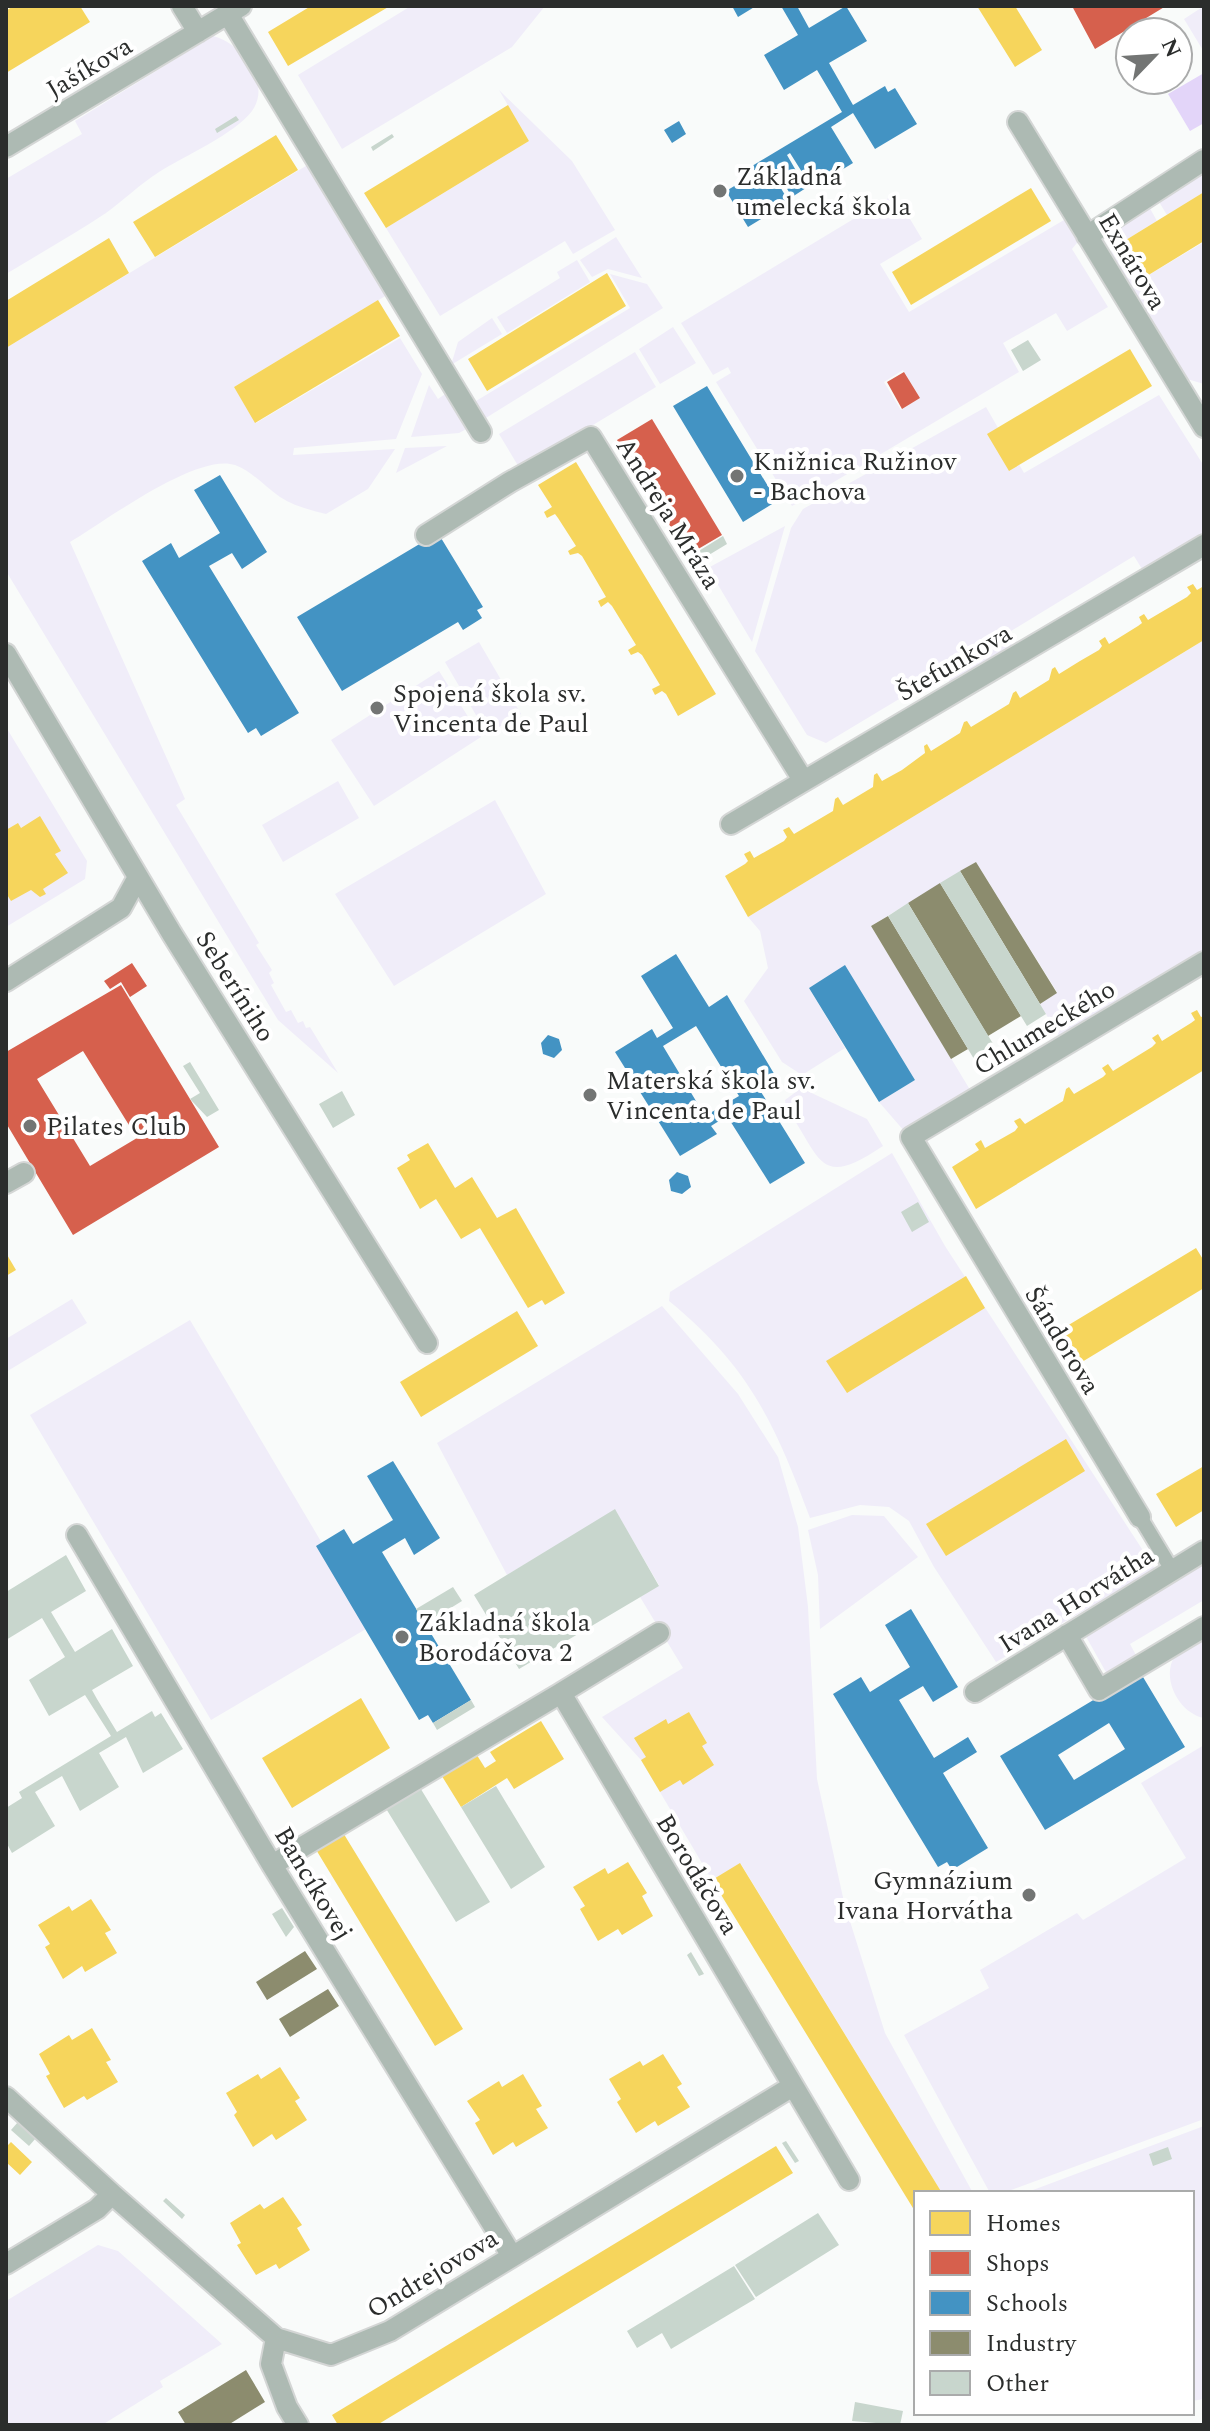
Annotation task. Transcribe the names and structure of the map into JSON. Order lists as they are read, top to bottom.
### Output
{
  "streets": {
    "street": [
      "Jašíkova",
      "Exnárova",
      "Andreja Mráza",
      "Štefunkova",
      "Seberíniho",
      "Chlumeckého",
      "Šándorova",
      "Ivana Horvátha",
      "Borodáčova",
      "Bancíkovej",
      "Ondrejovova"
    ]
  },
  "crossings": [
    ["Andreja Mráza", "Štefunkova"],
    ["Chlumeckého", "Šándorova"],
    ["Šándorova", "Ivana Horvátha"],
    ["Borodáčova", "Ondrejovova"],
    ["Bancíkovej", "Ondrejovova"]
  ],
  "places": [
    "Základná umelecká škola",
    "Knižnica Ružinov - Bachova",
    "Spojená škola sv. Vincenta de Paul",
    "Materská škola sv. Vincenta de Paul",
    "Pilates Club",
    "Základná škola Borodáčova 2",
    "Gymnázium Ivana Horvátha"
  ],
  "legend": [
    "Homes",
    "Shops",
    "Schools",
    "Industry",
    "Other"
  ],
  "north": "top right"
}
